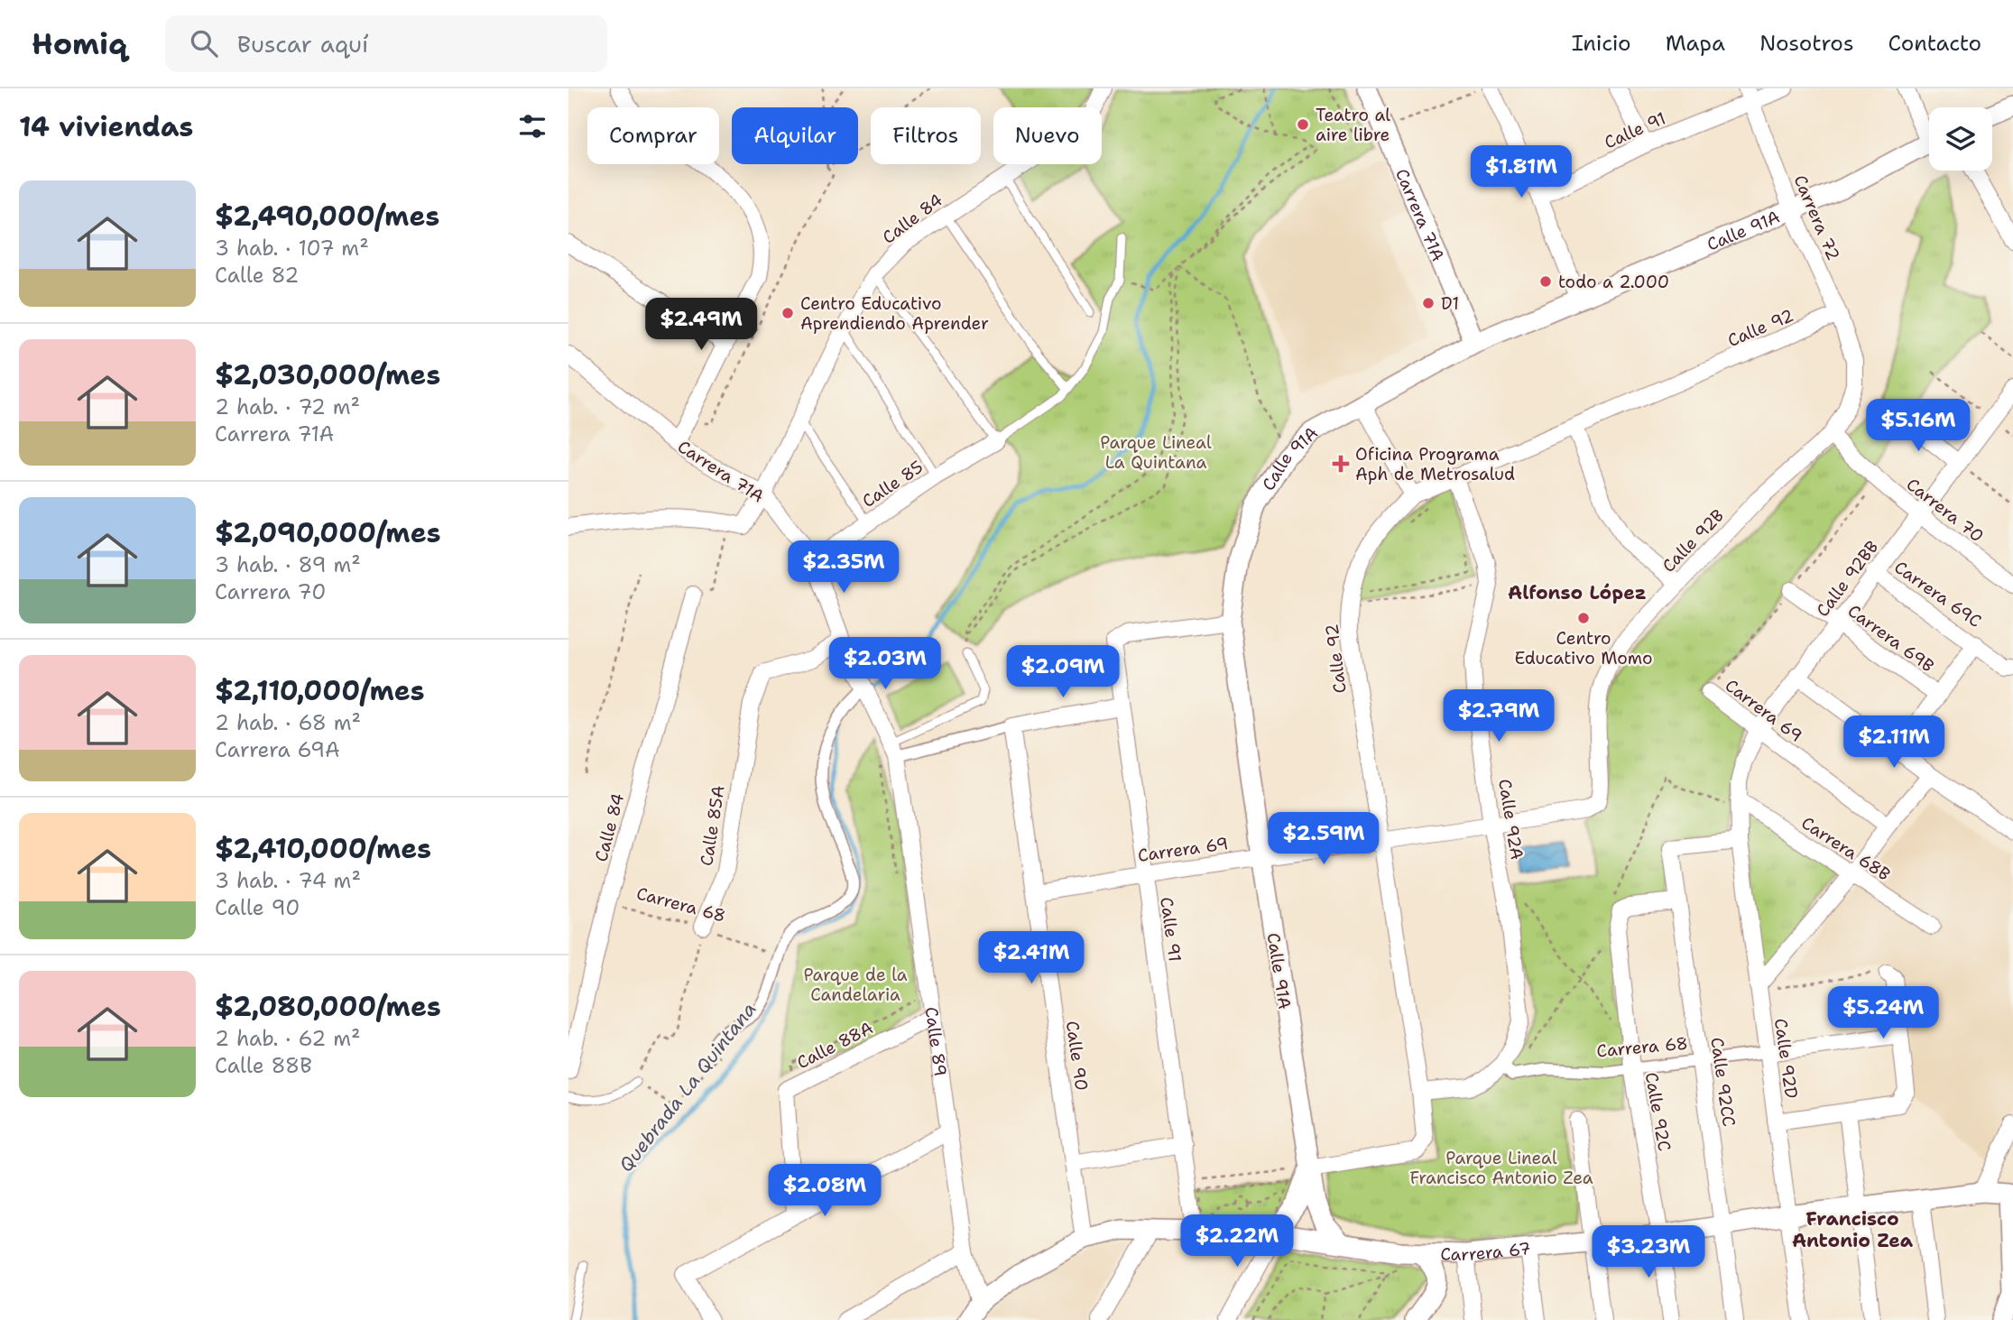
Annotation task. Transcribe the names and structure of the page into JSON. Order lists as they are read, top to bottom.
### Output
{
  "streets": {
    "street": [
      "Calle 91",
      "Carrera 71A",
      "Carrera 72",
      "Calle 84",
      "Calle 91A",
      "Calle 92",
      "Calle 85",
      "Carrera 70",
      "Calle 92B",
      "Calle 92BB",
      "Carrera 69C",
      "Carrera 69B",
      "Carrera 69",
      "Calle 92A",
      "Calle 85A",
      "Carrera 68B",
      "Carrera 68",
      "Calle 89",
      "Calle 88A",
      "Calle 90",
      "Calle 92D",
      "Calle 92CC",
      "Calle 92C",
      "Carrera 67"
    ]
  },
  "crossings": [
    ["Calle 91", "Carrera 72"],
    ["Calle 91", "Calle 91A"],
    ["Calle 91", "Carrera 69"],
    ["Calle 91", "Carrera 67"],
    ["Carrera 71A", "Calle 84"],
    ["Carrera 71A", "Calle 91A"],
    ["Carrera 71A", "Calle 85"],
    ["Carrera 71A", "Calle 85A"],
    ["Carrera 71A", "Calle 89"],
    ["Carrera 72", "Calle 91A"],
    ["Carrera 72", "Calle 92"],
    ["Carrera 72", "Calle 92B"],
    ["Calle 84", "Carrera 68"],
    ["Calle 91A", "Calle 92"],
    ["Calle 91A", "Carrera 69"],
    ["Calle 91A", "Carrera 67"],
    ["Calle 92", "Carrera 69"],
    ["Calle 92", "Calle 92A"],
    ["Carrera 70", "Calle 92B"],
    ["Carrera 70", "Calle 92BB"],
    ["Calle 92B", "Carrera 69"],
    ["Calle 92BB", "Carrera 69C"],
    ["Calle 92BB", "Carrera 69B"],
    ["Calle 92BB", "Carrera 69"],
    ["Calle 92BB", "Carrera 68B"],
    ["Calle 92BB", "Calle 92D"],
    ["Carrera 69", "Calle 92A"],
    ["Carrera 69", "Calle 90"],
    ["Calle 85A", "Carrera 68"],
    ["Carrera 68B", "Calle 92D"],
    ["Carrera 68", "Calle 92D"],
    ["Carrera 68", "Calle 92CC"],
    ["Carrera 68", "Calle 92C"],
    ["Calle 89", "Calle 88A"],
    ["Calle 89", "Carrera 67"],
    ["Calle 90", "Carrera 67"],
    ["Calle 92D", "Calle 92CC"],
    ["Calle 92D", "Carrera 67"],
    ["Calle 92CC", "Carrera 67"],
    ["Calle 92C", "Carrera 67"]
  ],
  "districts": ["Alfonso López", "Francisco Antonio Zea"],
  "water": ["Quebrada La Quintana"],
  "parks": ["Parque Lineal La Quintana", "Parque de la Candelaria", "Parque Lineal Francisco Antonio Zea"],
  "places": {
    "other": [
      "Teatro al aire libre",
      "todo a 2.000",
      "D1",
      "Centro Educativo Aprendiendo Aprender",
      "Centro Educativo Momo"
    ],
    "health": ["Oficina Programa Aph de Metrosalud"]
  },
  "page": {
    "header": "Homiq",
    "search": "Buscar aquí",
    "nav": [
      "Inicio",
      "Mapa",
      "Nosotros",
      "Contacto"
    ],
    "heading": "14 viviendas",
    "chip": [
      "Comprar",
      "Alquilar",
      "Filtros",
      "Nuevo"
    ],
    "price": [
      "$1.81M",
      "$2.49M",
      "$5.16M",
      "$2.35M",
      "$2.03M",
      "$2.09M",
      "$2.79M",
      "$2.11M",
      "$2.59M",
      "$2.41M",
      "$5.24M",
      "$2.08M",
      "$2.22M",
      "$3.23M"
    ],
    "list": [
      {
        "name": "$2,490,000/mes",
        "note": "3 hab. · 107 m² · Calle 82"
      },
      {
        "name": "$2,030,000/mes",
        "note": "2 hab. · 72 m² · Carrera 71A"
      },
      {
        "name": "$2,090,000/mes",
        "note": "3 hab. · 89 m² · Carrera 70"
      },
      {
        "name": "$2,110,000/mes",
        "note": "2 hab. · 68 m² · Carrera 69A"
      },
      {
        "name": "$2,410,000/mes",
        "note": "3 hab. · 74 m² · Calle 90"
      },
      {
        "name": "$2,080,000/mes",
        "note": "2 hab. · 62 m² · Calle 88B"
      }
    ]
  }
}
